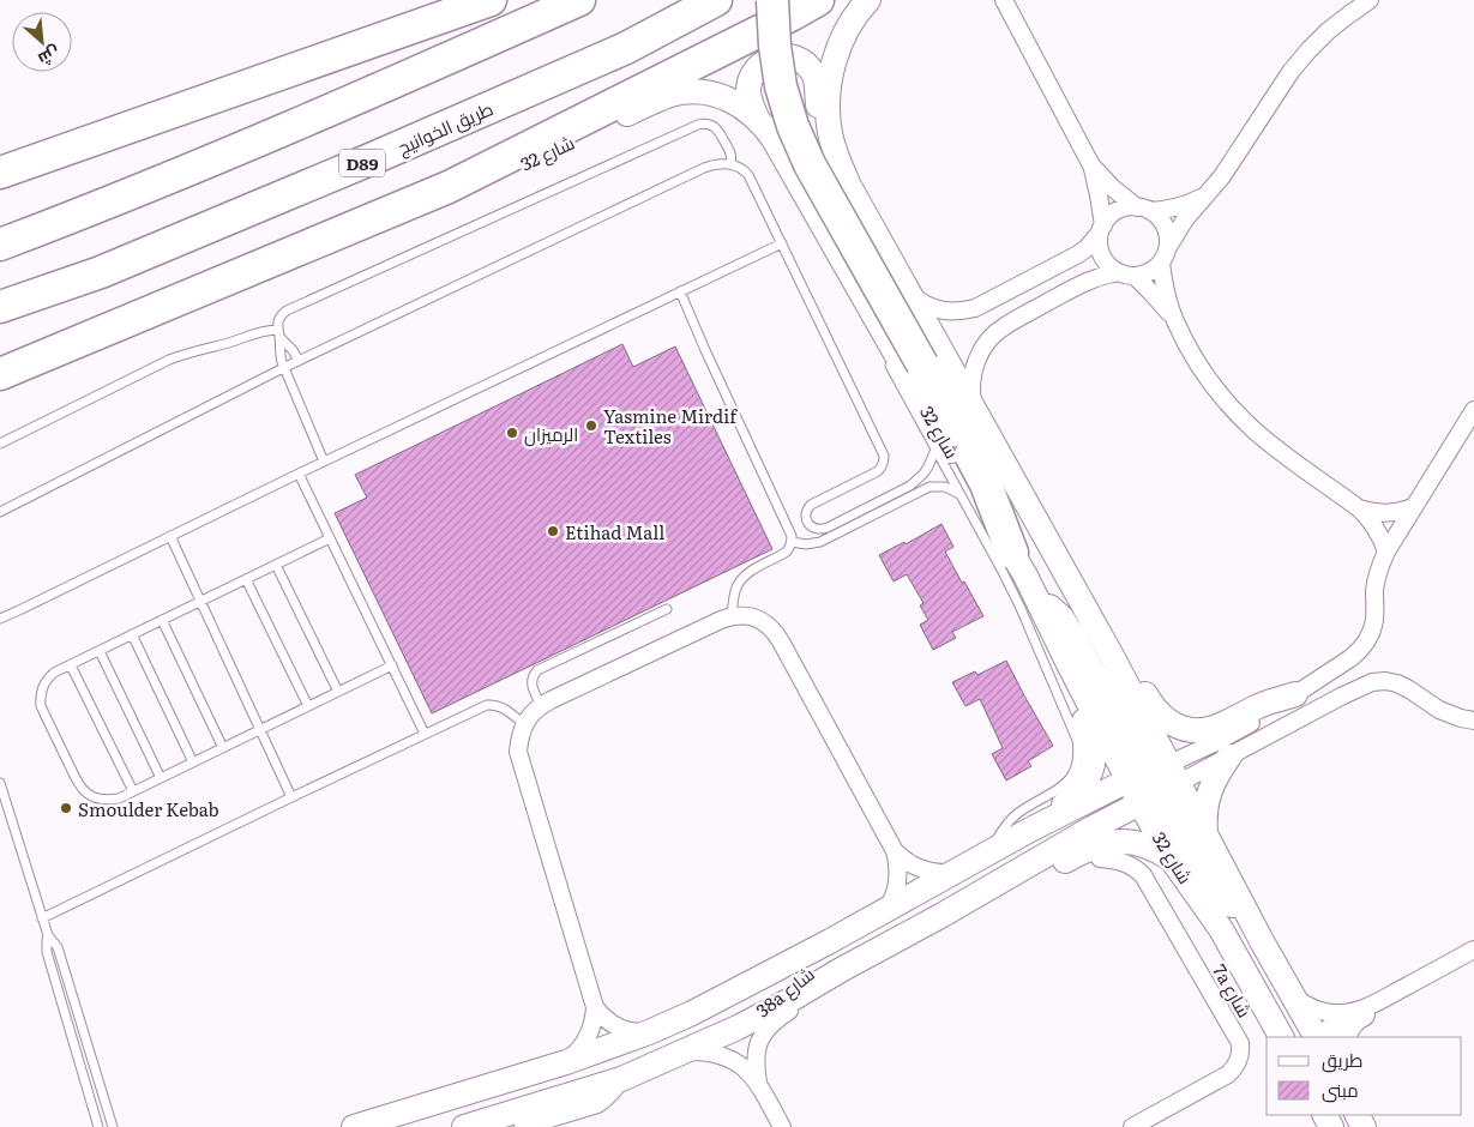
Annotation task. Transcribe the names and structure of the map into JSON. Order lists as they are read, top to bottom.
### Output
{
  "streets": {
    "highway": ["طريق الخوانيج", "D89"],
    "street": ["شارع 32", "7a شارع", "38a شارع"]
  },
  "places": [
    "Yasmine Mirdif Textiles",
    "الرميزان",
    "Etihad Mall",
    "Smoulder Kebab"
  ],
  "legend": ["طريق", "مبنى"],
  "north": "bottom right"
}
